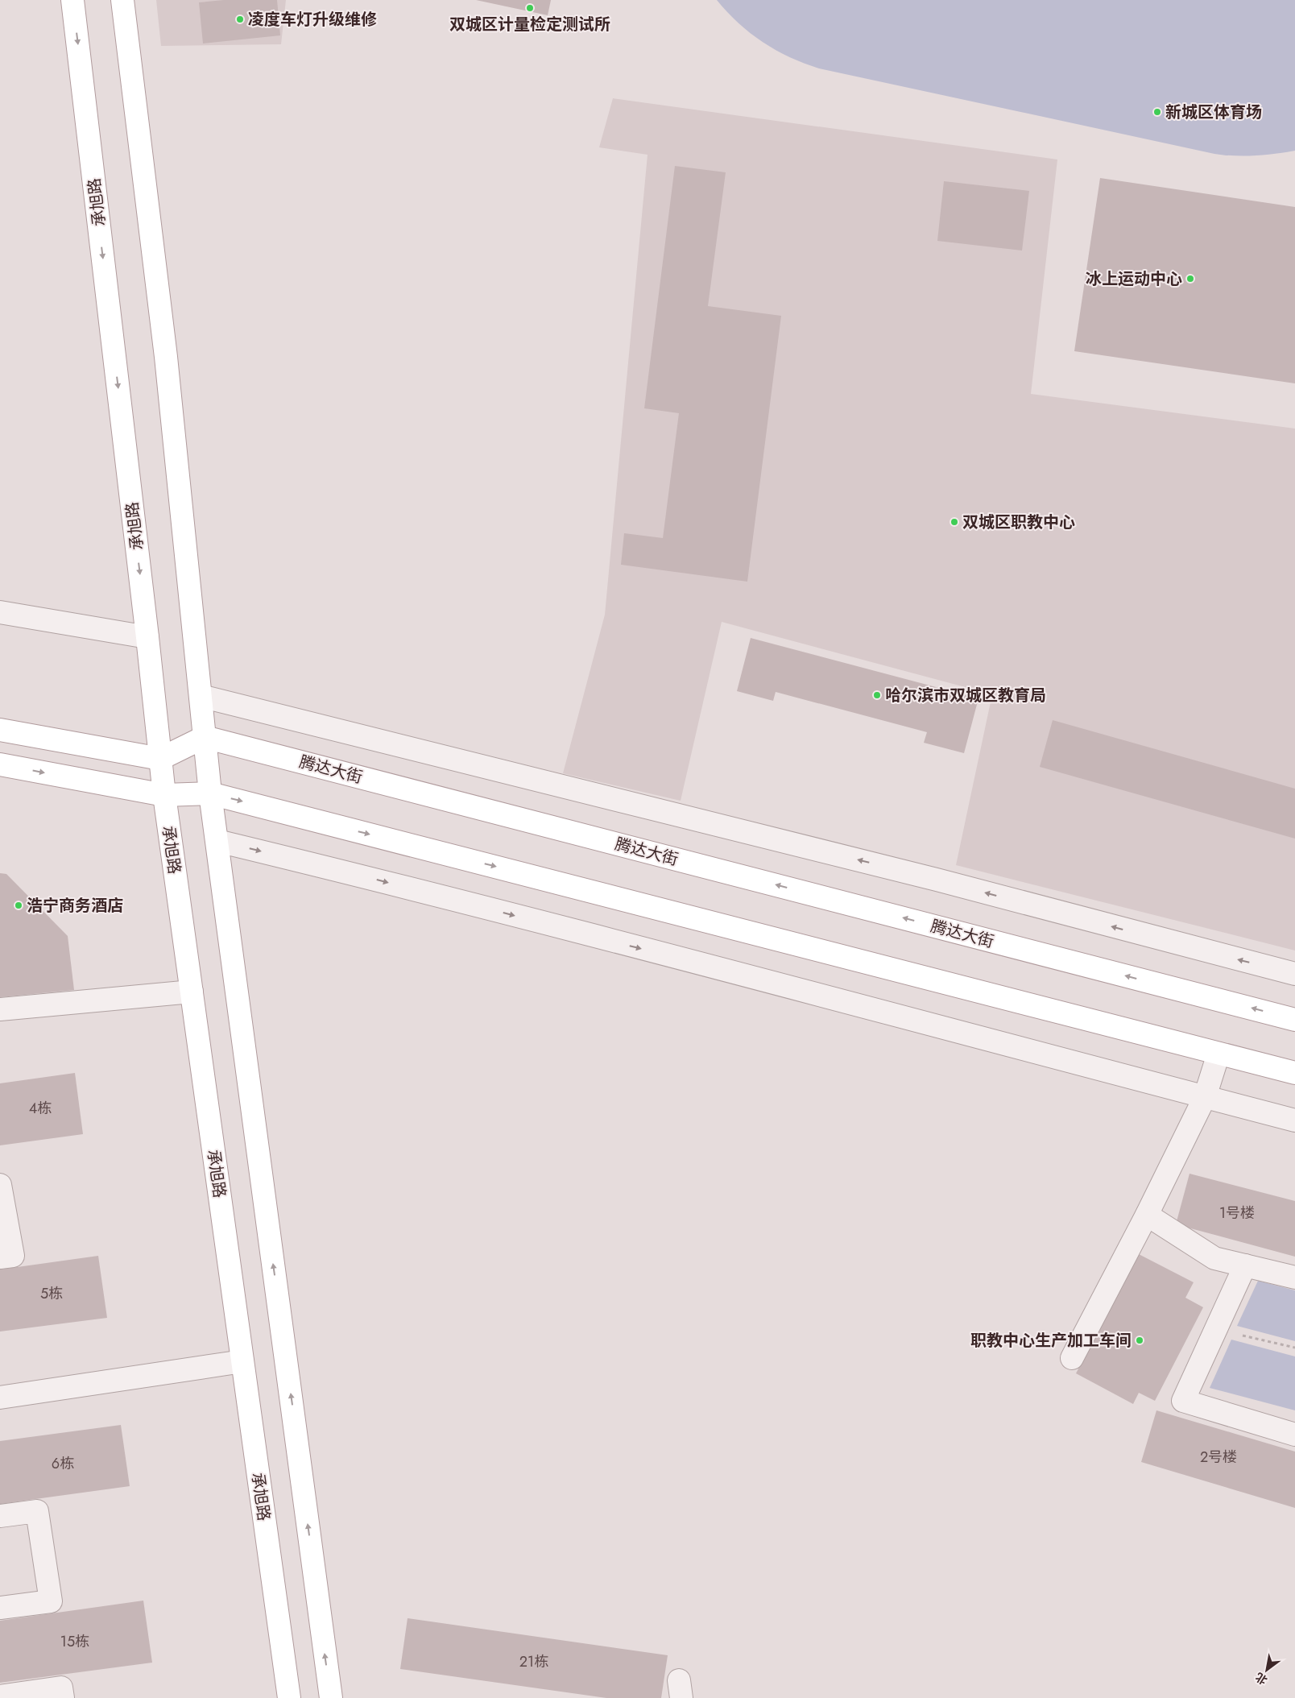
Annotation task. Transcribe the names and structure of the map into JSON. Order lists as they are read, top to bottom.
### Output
{
  "streets": {
    "main road": ["承旭路", "腾达大街"]
  },
  "places": [
    "双城区计量检定测试所",
    "凌度车灯升级维修",
    "新城区体育场",
    "冰上运动中心",
    "双城区职教中心",
    "哈尔滨市双城区教育局",
    "浩宁商务酒店",
    "职教中心生产加工车间"
  ],
  "house_numbers": [
    "4栋",
    "1号楼",
    "5栋",
    "2号楼",
    "6栋",
    "15栋",
    "21栋"
  ],
  "north": "bottom left"
}
